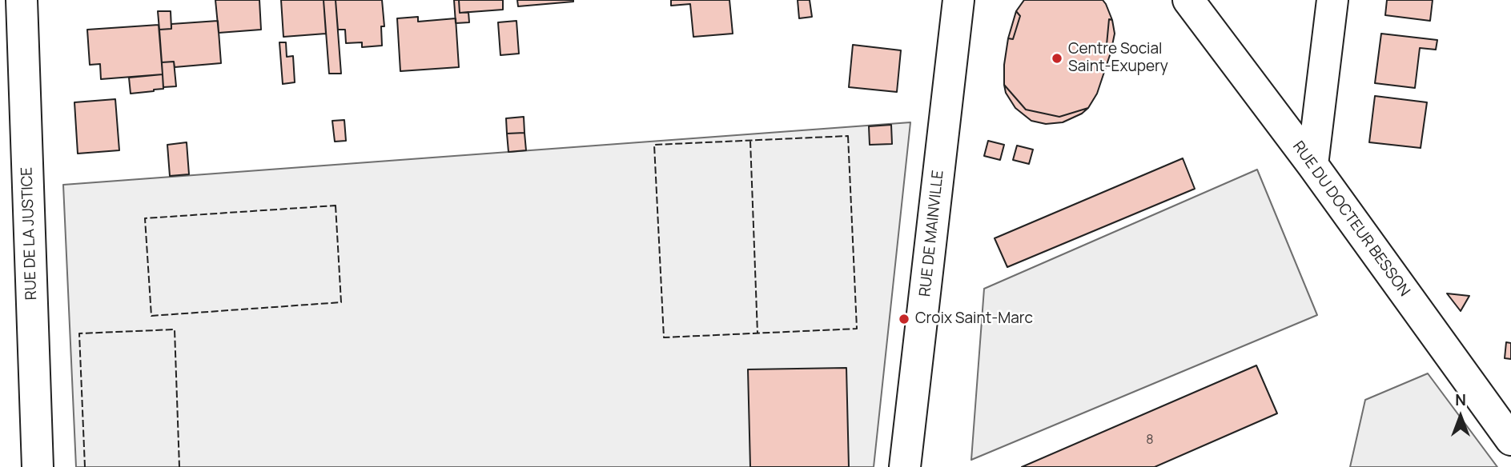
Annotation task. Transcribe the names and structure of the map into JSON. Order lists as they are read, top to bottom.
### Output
{
  "streets": {
    "street": ["RUE DU DOCTEUR BESSON", "RUE DE LA JUSTICE", "RUE DE MAINVILLE"]
  },
  "places": ["Centre Social Saint-Exupery", "Croix Saint-Marc"],
  "house_numbers": ["8"],
  "north": "top"
}
